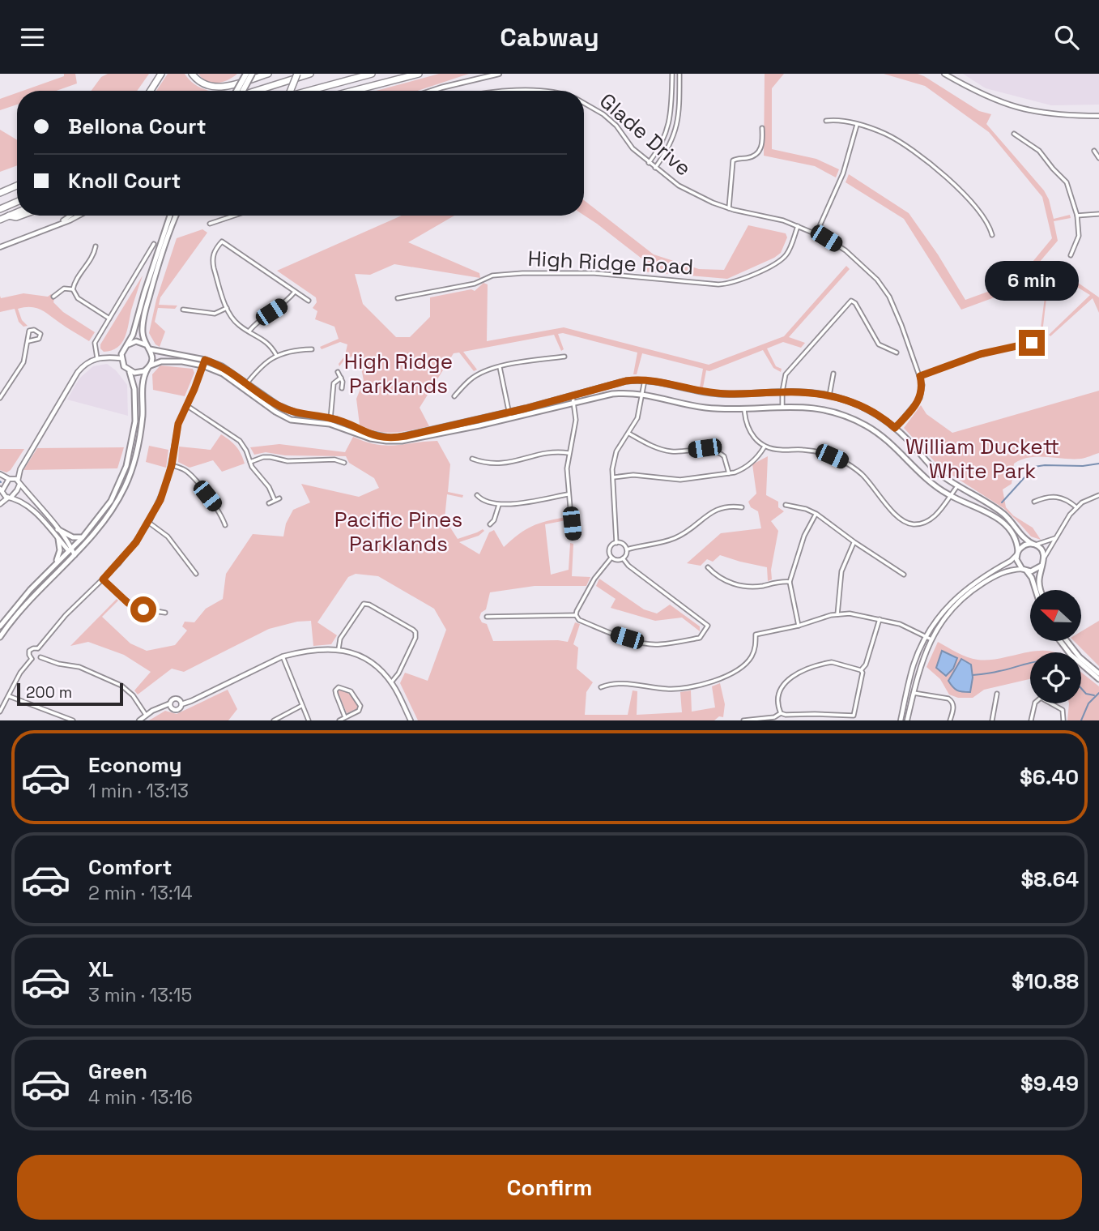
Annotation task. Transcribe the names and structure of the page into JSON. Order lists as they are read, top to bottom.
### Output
{
  "streets": {
    "street": ["Glade Drive", "High Ridge Road"]
  },
  "crossings": [
    ["Glade Drive", "High Ridge Road"]
  ],
  "parks": ["High Ridge Parklands", "William Duckett White Park", "Pacific Pines Parklands"],
  "scale_bar": "200 m",
  "north": "left",
  "page": {
    "header": "Cabway",
    "banner": ["Bellona Court", "Knoll Court"],
    "bubble": "6 min",
    "scale": "200 m",
    "list": [
      {
        "name": "Economy",
        "note": "1 min · 13:13",
        "value": "$6.40"
      },
      {
        "name": "Comfort",
        "note": "2 min · 13:14",
        "value": "$8.64"
      },
      {
        "name": "XL",
        "note": "3 min · 13:15",
        "value": "$10.88"
      },
      {
        "name": "Green",
        "note": "4 min · 13:16",
        "value": "$9.49"
      }
    ],
    "buttons": "Confirm"
  }
}
